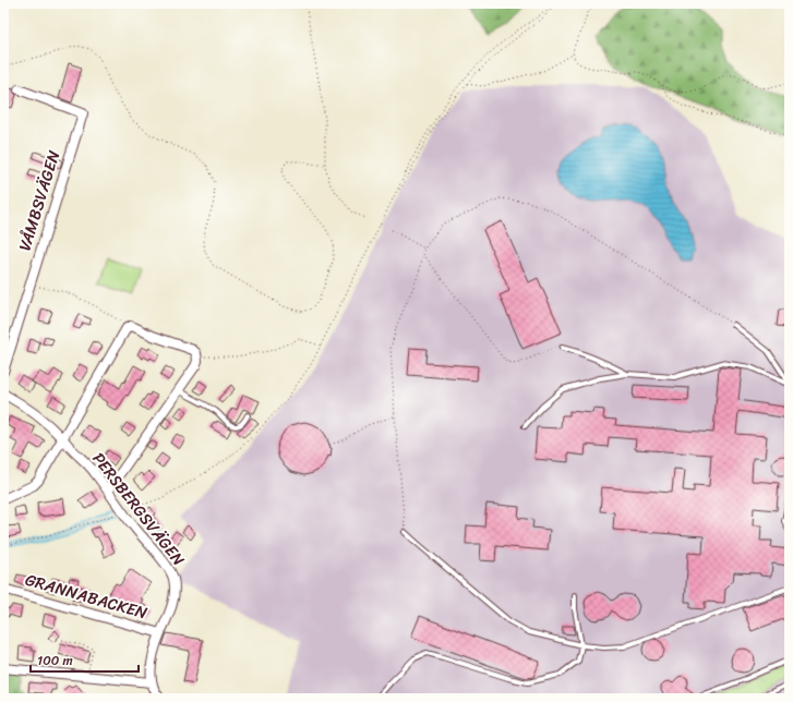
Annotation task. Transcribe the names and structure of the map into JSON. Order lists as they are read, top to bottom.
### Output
{
  "streets": {
    "street": ["VÅMBSVÄGEN", "PERSBERGSVÄGEN", "GRANNABACKEN"]
  },
  "crossings": [
    ["PERSBERGSVÄGEN", "GRANNABACKEN"]
  ],
  "scale_bar": "100 m"
}
